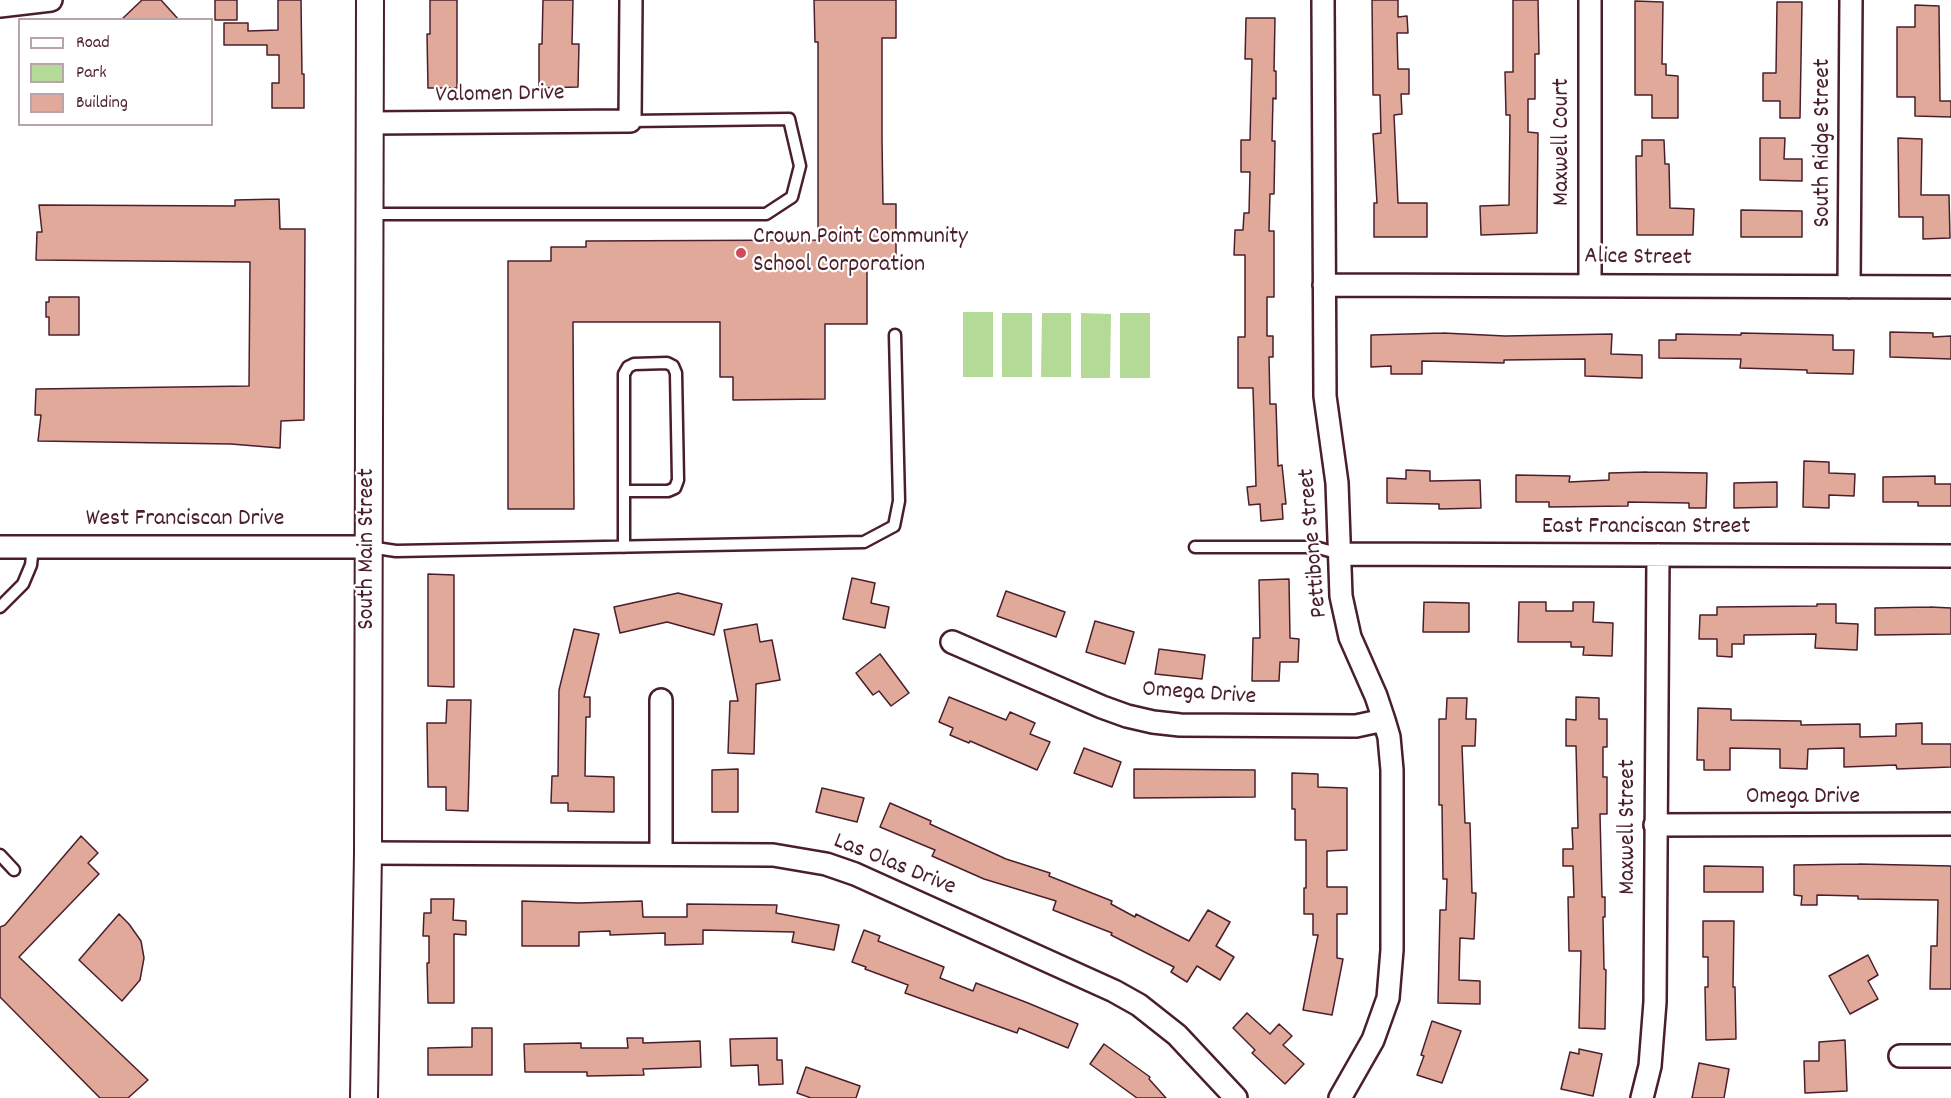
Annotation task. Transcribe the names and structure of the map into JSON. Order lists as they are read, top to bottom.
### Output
{
  "streets": {
    "street": [
      "Valomen Drive",
      "Maxwell Court",
      "South Ridge Street",
      "Alice Street",
      "West Franciscan Drive",
      "East Franciscan Street",
      "Pettibone Street",
      "South Main Street",
      "Omega Drive",
      "Maxwell Street",
      "Las Olas Drive"
    ]
  },
  "crossings": [
    ["Valomen Drive", "South Main Street"],
    ["Maxwell Court", "Alice Street"],
    ["South Ridge Street", "Alice Street"],
    ["Alice Street", "Pettibone Street"],
    ["West Franciscan Drive", "South Main Street"],
    ["East Franciscan Street", "Pettibone Street"],
    ["East Franciscan Street", "Maxwell Street"],
    ["Pettibone Street", "Omega Drive"],
    ["South Main Street", "Las Olas Drive"],
    ["Omega Drive", "Maxwell Street"]
  ],
  "places": ["Crown Point Community School Corporation"],
  "legend": ["Road", "Park", "Building"]
}
